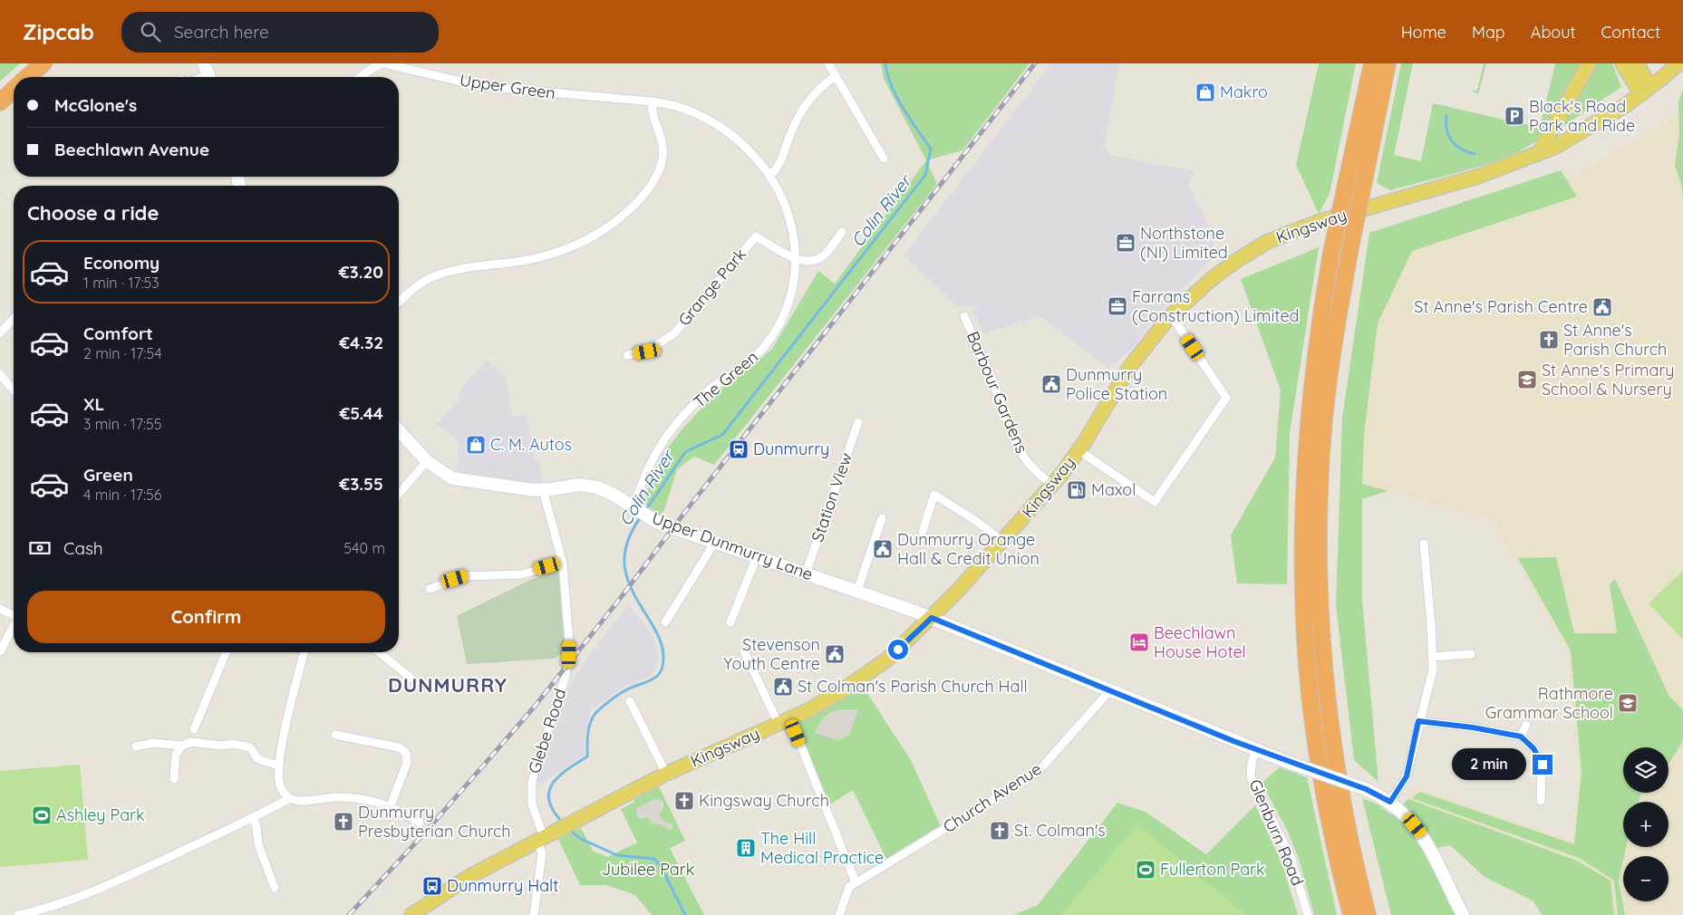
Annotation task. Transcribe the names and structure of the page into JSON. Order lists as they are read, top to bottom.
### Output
{
  "streets": {
    "main road": ["Kingsway"],
    "street": [
      "Upper Green",
      "Grange Park",
      "The Green",
      "Barbour Gardens",
      "Station View",
      "Upper Dunmurry Lane",
      "Glebe Road",
      "Church Avenue",
      "Glenburn Road"
    ]
  },
  "crossings": [
    ["Upper Green", "The Green"],
    ["Kingsway", "Barbour Gardens"],
    ["Kingsway", "Upper Dunmurry Lane"],
    ["Kingsway", "Glebe Road"],
    ["Grange Park", "The Green"],
    ["The Green", "Upper Dunmurry Lane"],
    ["Station View", "Upper Dunmurry Lane"],
    ["Upper Dunmurry Lane", "Glebe Road"],
    ["Upper Dunmurry Lane", "Church Avenue"],
    ["Upper Dunmurry Lane", "Glenburn Road"]
  ],
  "districts": ["DUNMURRY"],
  "water": ["Colin River"],
  "parks": ["Jubilee Park"],
  "places": {
    "shop": ["Makro", "C. M. Autos"],
    "parking": ["Black's Road Park and Ride"],
    "office": ["Northstone (NI) Limited", "Farrans (Construction) Limited"],
    "public building": [
      "St Anne's Parish Centre",
      "Dunmurry Police Station",
      "Dunmurry Orange Hall & Credit Union",
      "Stevenson Youth Centre",
      "St Colman's Parish Church Hall"
    ],
    "church": [
      "St Anne's Parish Church",
      "Kingsway Church",
      "Dunmurry Presbyterian Church",
      "St. Colman's"
    ],
    "school or university": ["St Anne's Primary School & Nursery", "Rathmore Grammar School"],
    "station": ["Dunmurry"],
    "fuel station": ["Maxol"],
    "hotel": ["Beechlawn House Hotel"],
    "sports": ["Ashley Park", "Fullerton Park"],
    "building": ["The Hill Medical Practice"],
    "bus stop": ["Dunmurry Halt"]
  },
  "page": {
    "header": "Zipcab",
    "search": "Search here",
    "nav": [
      "Home",
      "Map",
      "About",
      "Contact"
    ],
    "banner": ["McGlone's", "Beechlawn Avenue"],
    "heading": "Choose a ride",
    "list": [
      {
        "name": "Economy",
        "note": "1 min · 17:53",
        "value": "€3.20"
      },
      {
        "name": "Comfort",
        "note": "2 min · 17:54",
        "value": "€4.32"
      },
      {
        "name": "XL",
        "note": "3 min · 17:55",
        "value": "€5.44"
      },
      {
        "name": "Green",
        "note": "4 min · 17:56",
        "value": "€3.55"
      }
    ],
    "pay": ["Cash", "540 m"],
    "buttons": "Confirm",
    "map_buttons": ["+", "−"],
    "bubble": "2 min"
  }
}
